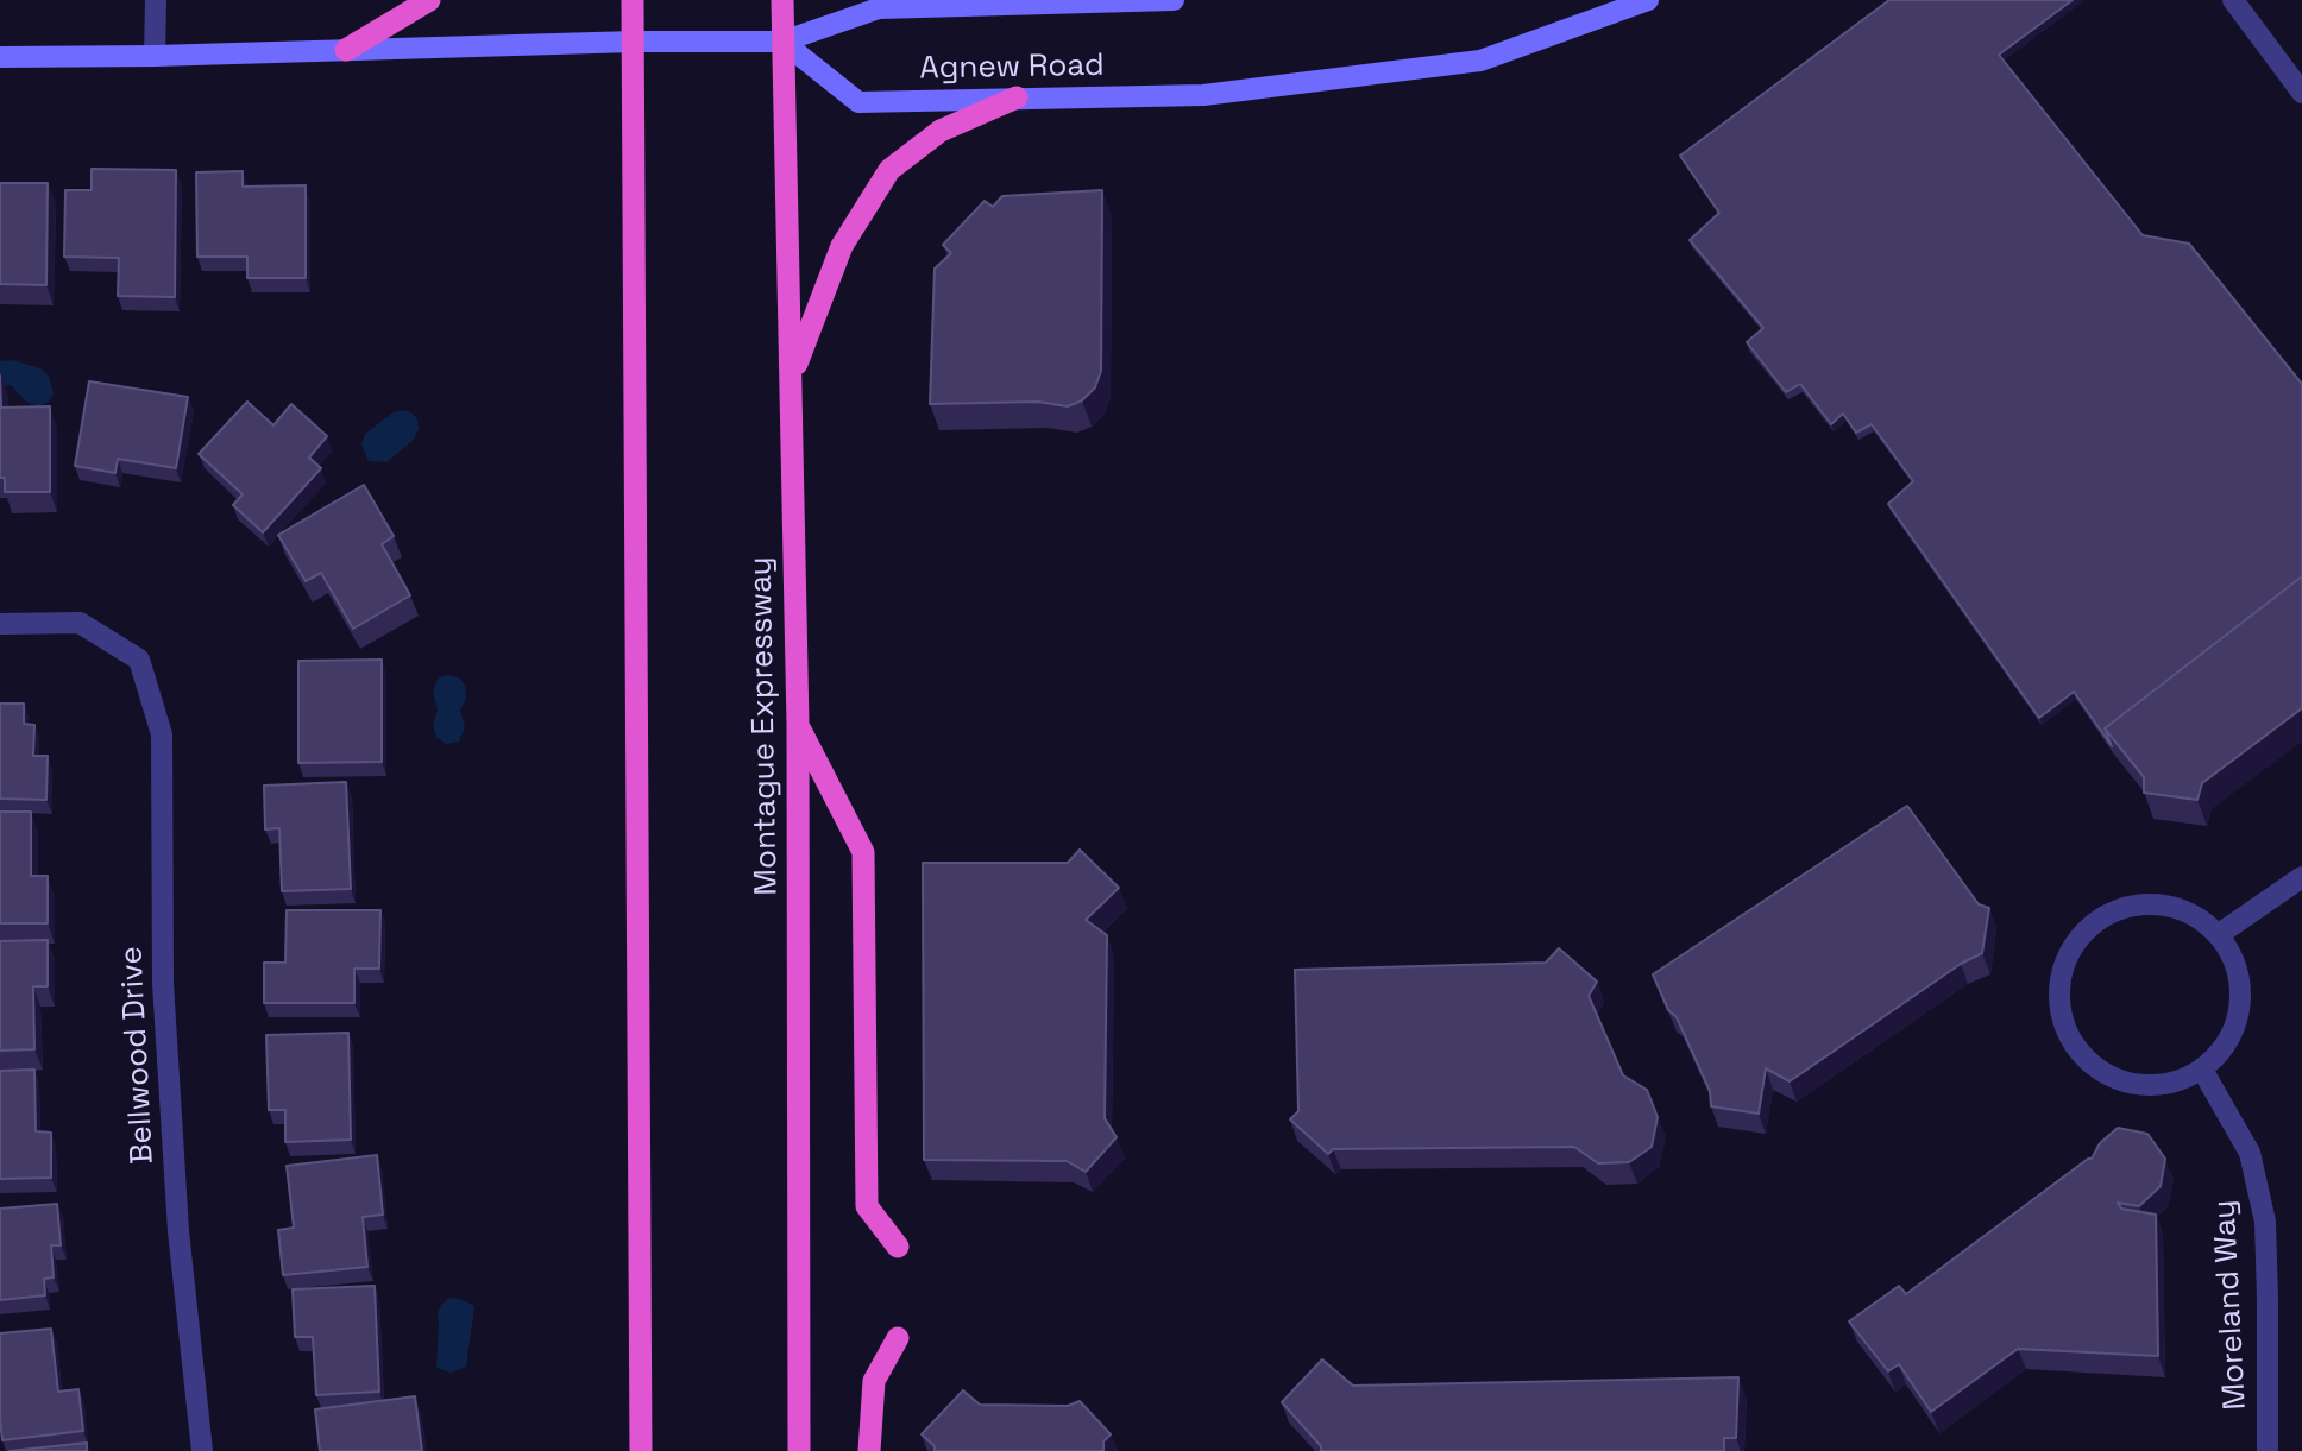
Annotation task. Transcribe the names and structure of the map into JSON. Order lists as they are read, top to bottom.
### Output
{
  "streets": {
    "highway": ["Montague Expressway"],
    "main road": ["Agnew Road"],
    "street": ["Bellwood Drive", "Moreland Way"]
  },
  "crossings": [
    ["Agnew Road", "Montague Expressway"]
  ]
}
